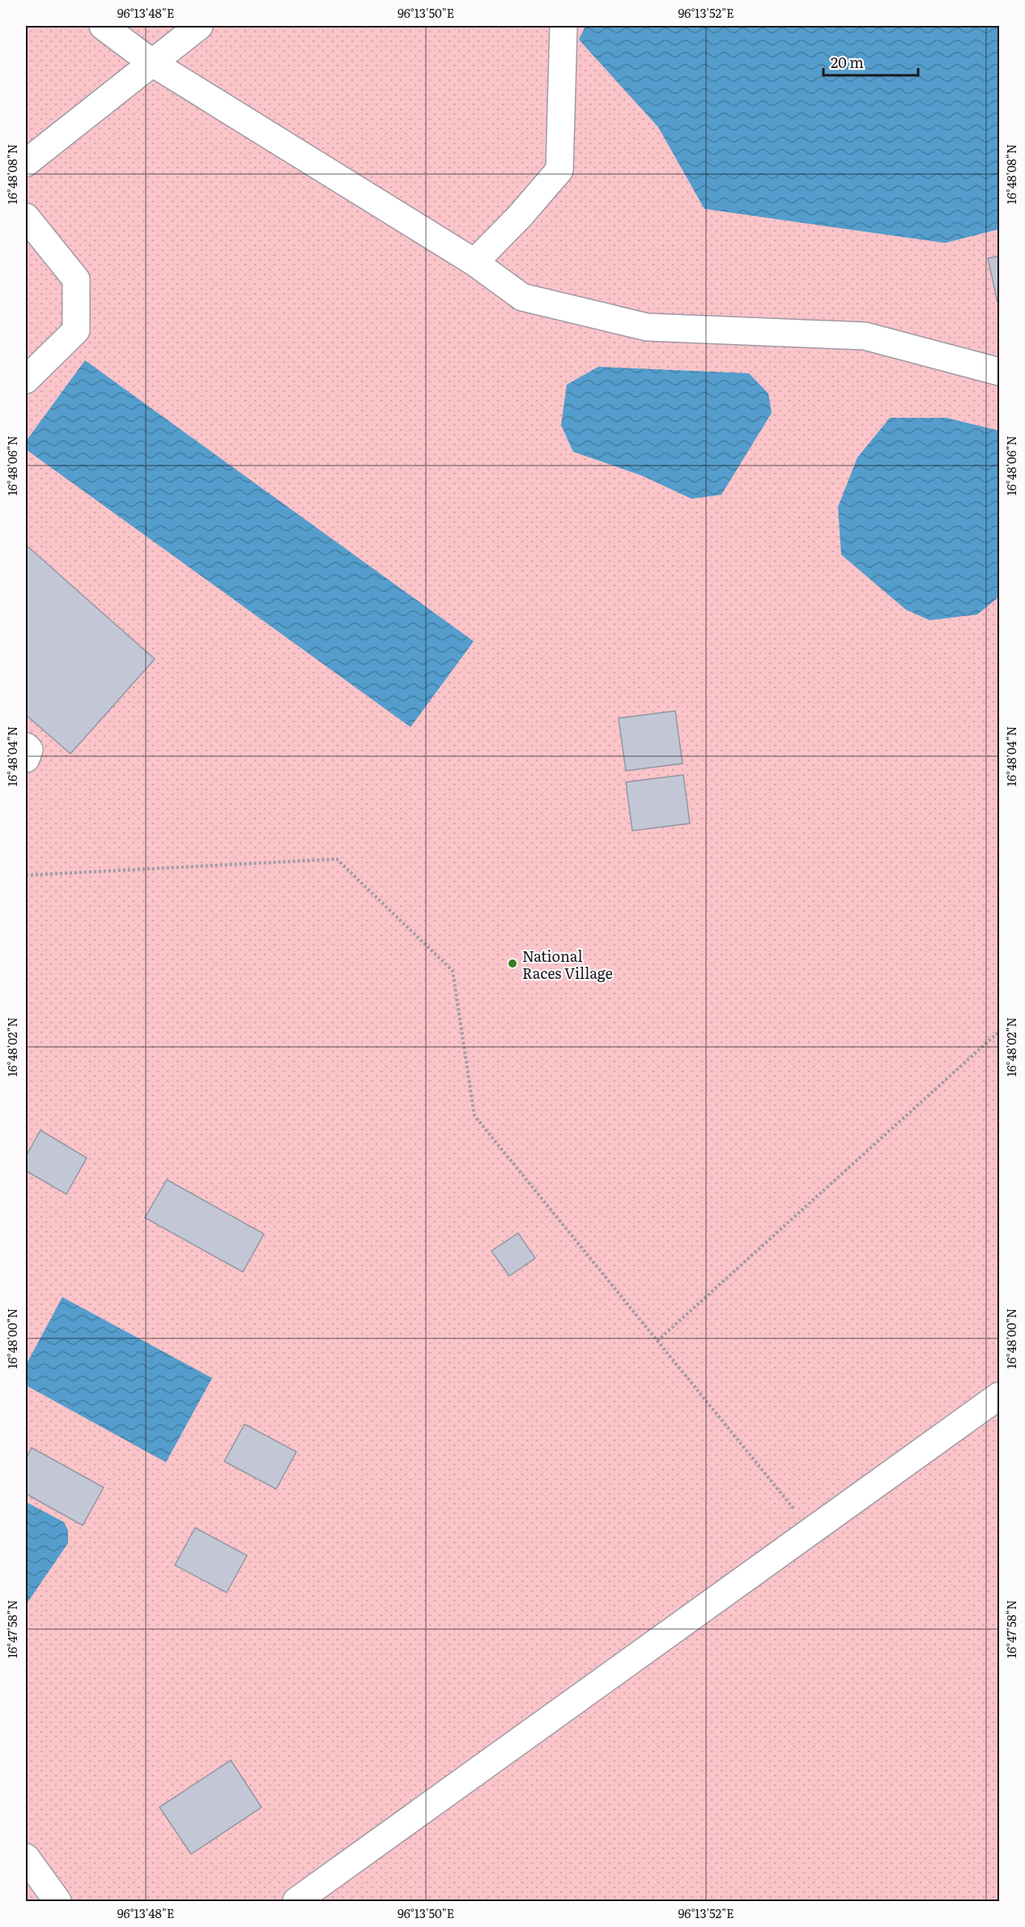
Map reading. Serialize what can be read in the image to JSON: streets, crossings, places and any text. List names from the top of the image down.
{
  "places": ["National Races Village"],
  "scale_bar": "20 m",
  "coordinates": [
    "96°13'48\"E",
    "96°13'50\"E",
    "96°13'52\"E",
    "16°48'08\"N",
    "16°48'06\"N",
    "16°48'04\"N",
    "16°48'02\"N",
    "16°48'00\"N",
    "16°47'58\"N"
  ]
}
